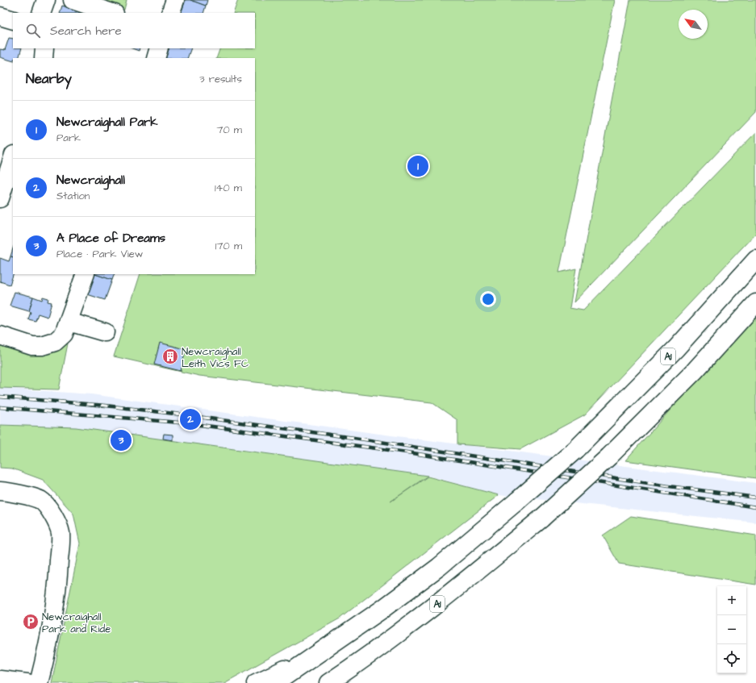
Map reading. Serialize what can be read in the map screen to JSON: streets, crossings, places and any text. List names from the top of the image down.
{
  "streets": {
    "main road": ["A1"]
  },
  "places": {
    "building": ["Newcraighall Leith Vics FC"],
    "parking": ["Newcraighall Park and Ride"]
  },
  "north": "top left",
  "page": {
    "search": "Search here",
    "heading": ["Nearby", "3 results"],
    "list": [
      {
        "mark": "1",
        "name": "Newcraighall Park",
        "note": "Park",
        "value": "70 m"
      },
      {
        "mark": "2",
        "name": "Newcraighall",
        "note": "Station",
        "value": "140 m"
      },
      {
        "mark": "3",
        "name": "A Place of Dreams",
        "note": "Place · Park View",
        "value": "170 m"
      }
    ],
    "pins": ["1", "2", "3"],
    "map_buttons": ["+", "−"]
  }
}
